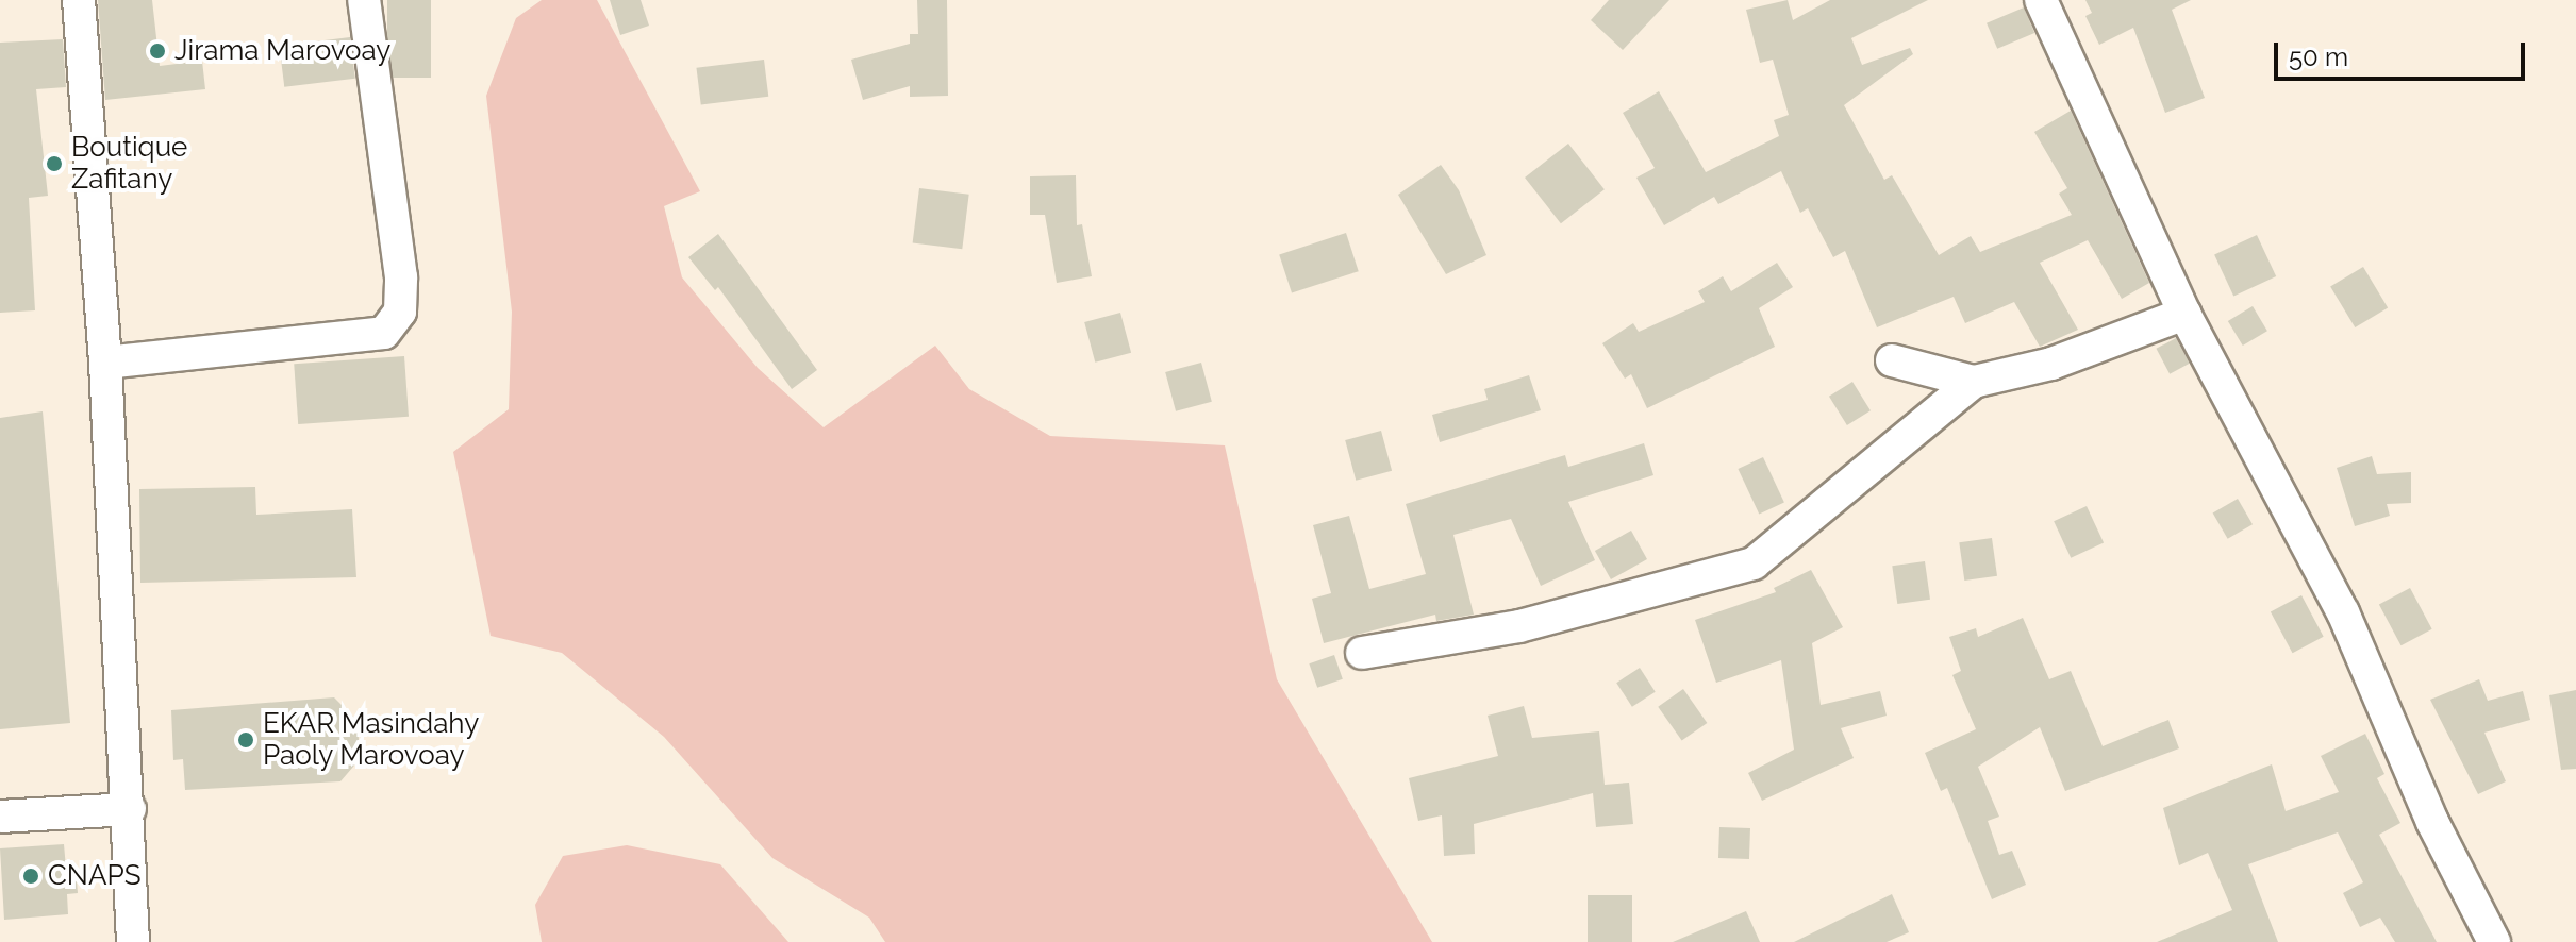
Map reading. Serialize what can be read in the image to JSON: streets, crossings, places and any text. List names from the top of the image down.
{
  "places": [
    "Jirama Marovoay",
    "Boutique Zafitany",
    "EKAR Masindahy Paoly Marovoay",
    "CNAPS"
  ],
  "scale_bar": "50 m"
}
